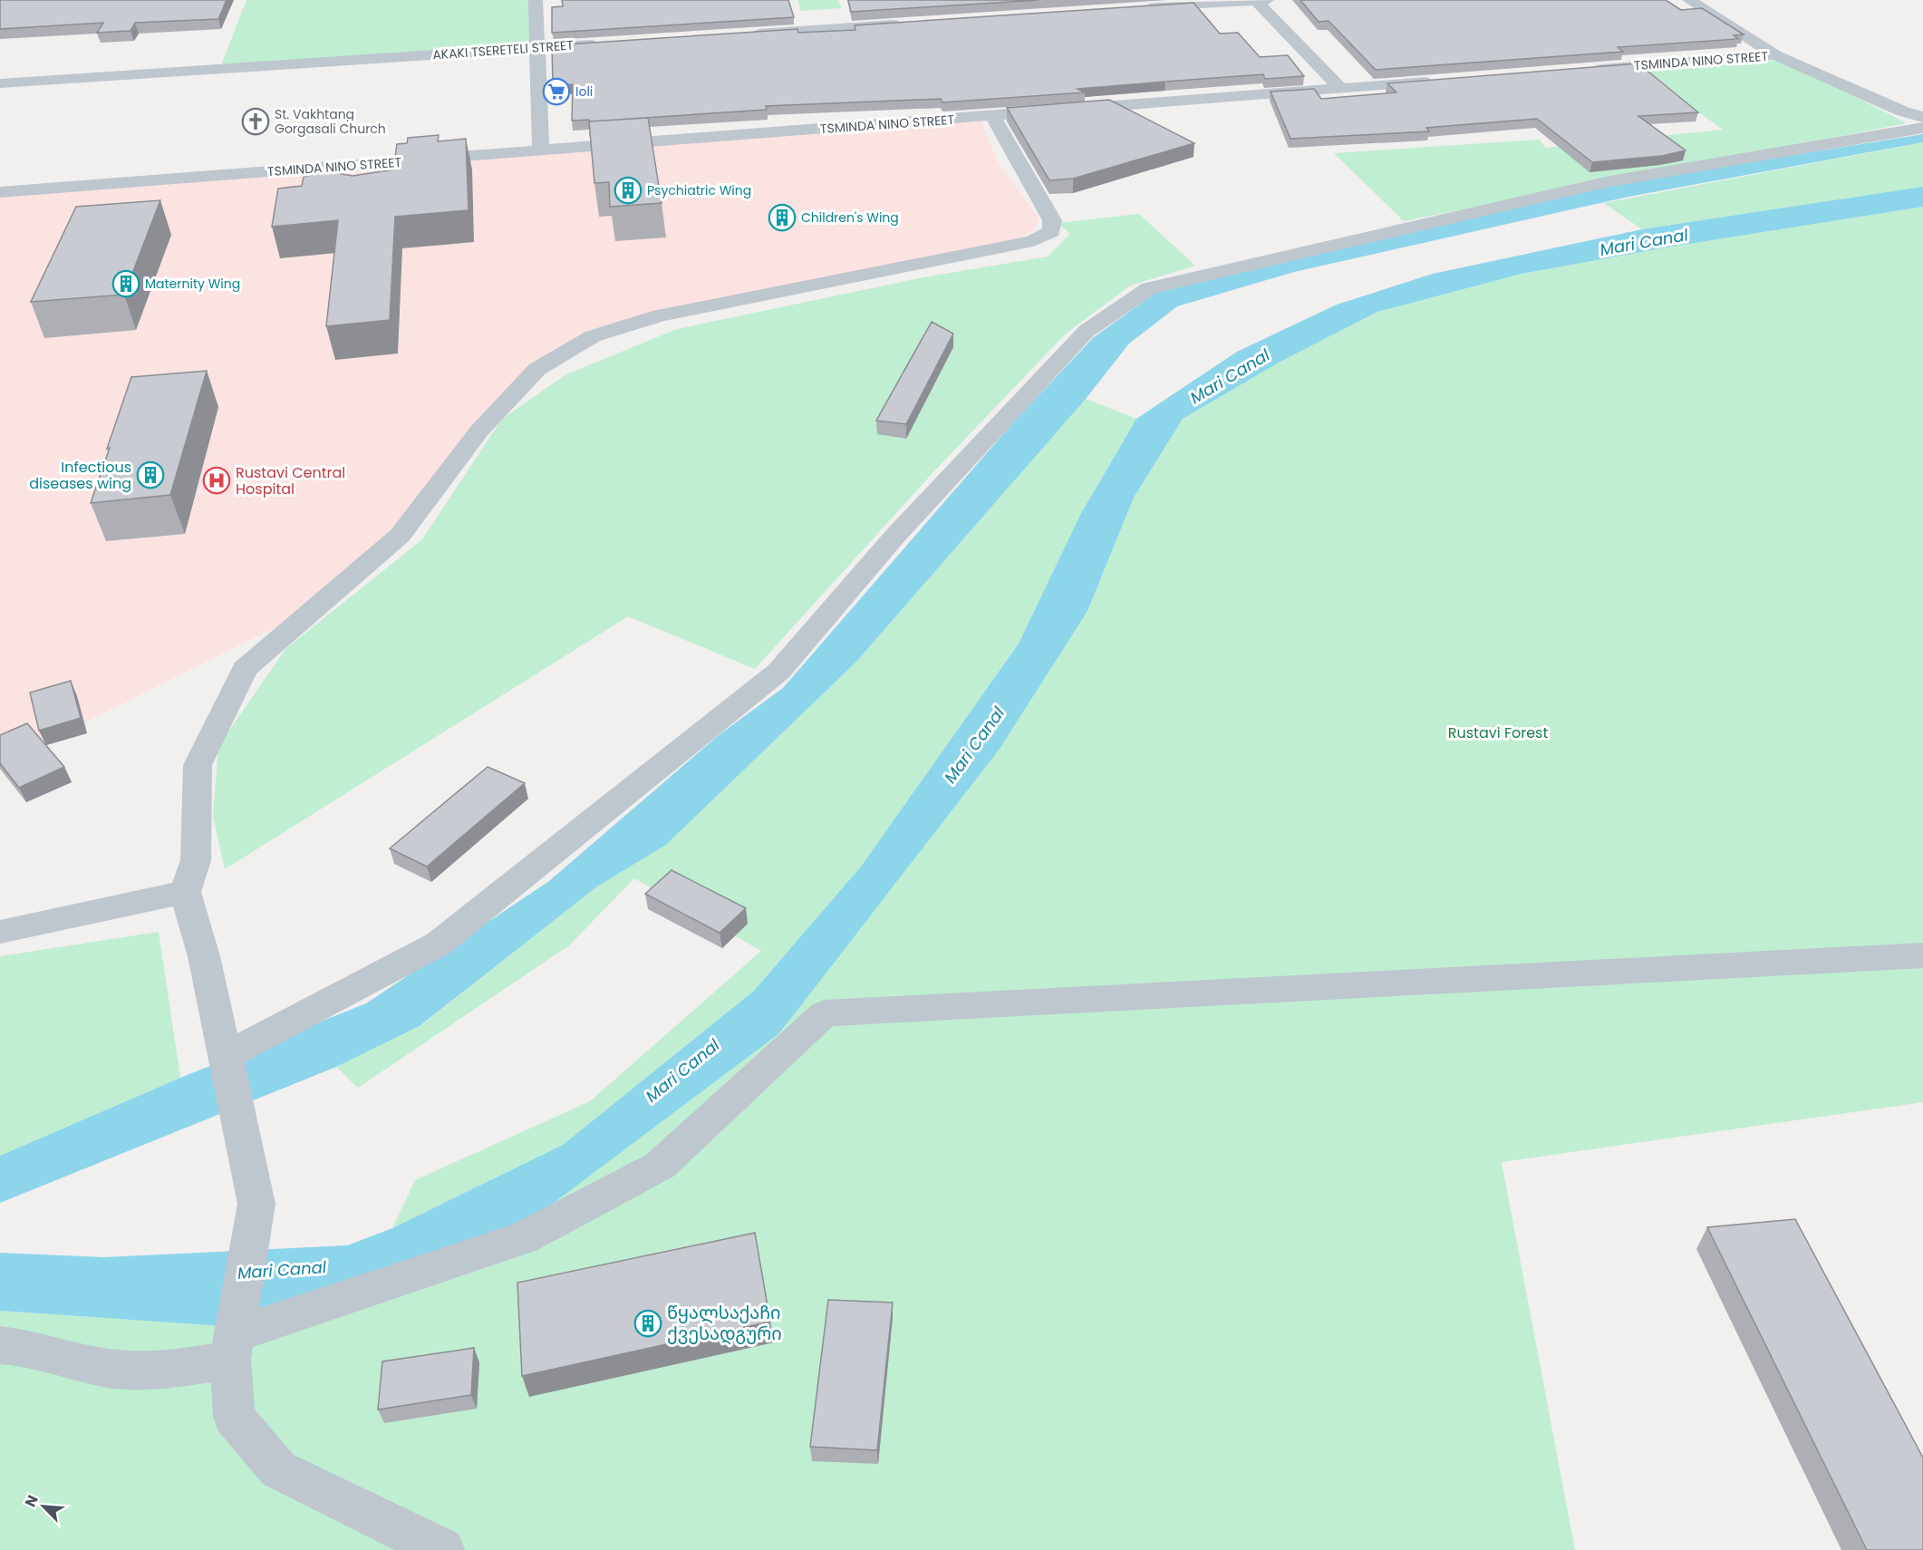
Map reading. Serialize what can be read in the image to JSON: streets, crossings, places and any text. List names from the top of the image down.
{
  "streets": {
    "street": ["AKAKI TSERETELI STREET", "TSMINDA NINO STREET"]
  },
  "water": ["Mari Canal"],
  "parks": ["Rustavi Forest"],
  "places": {
    "supermarket": ["Ioli"],
    "church": ["St. Vakhtang Gorgasali Church"],
    "building": [
      "Psychiatric Wing",
      "Children's Wing",
      "Maternity Wing",
      "Infectious diseases wing",
      "წყალსაქაჩი ქვესადგური"
    ],
    "hospital": ["Rustavi Central Hospital"]
  },
  "north": "top left"
}
